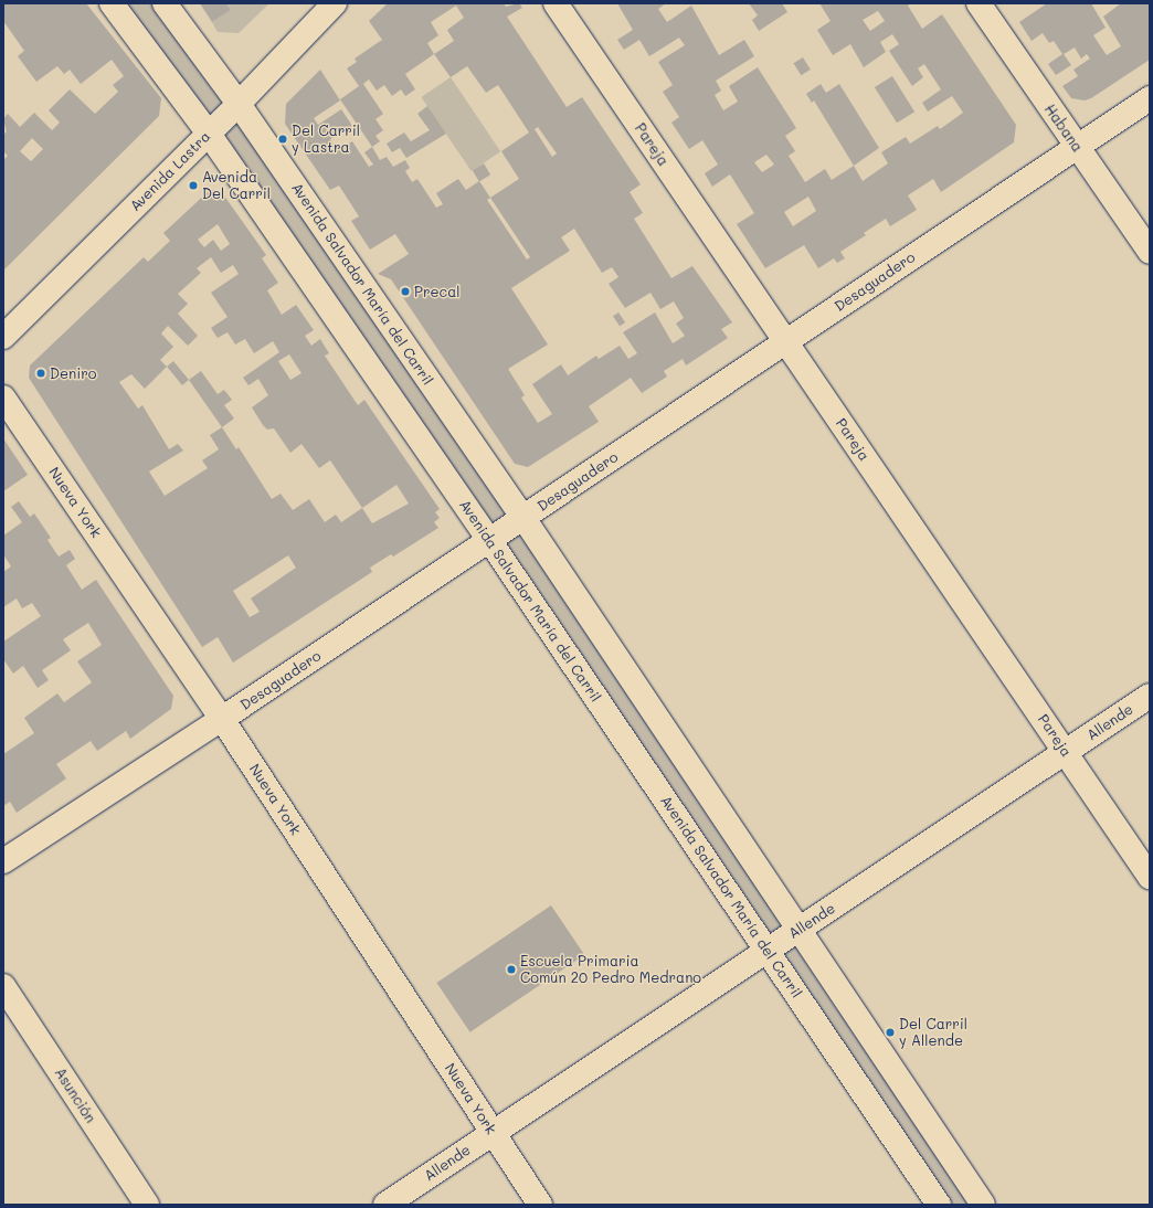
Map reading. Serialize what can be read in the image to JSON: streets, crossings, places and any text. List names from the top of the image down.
{
  "streets": {
    "street": [
      "Habana",
      "Pareja",
      "Avenida Lastra",
      "Desaguadero",
      "Avenida Salvador María del Carril",
      "Nueva York",
      "Allende",
      "Asunción"
    ]
  },
  "crossings": [
    ["Habana", "Desaguadero"],
    ["Pareja", "Desaguadero"],
    ["Pareja", "Allende"],
    ["Avenida Lastra", "Avenida Salvador María del Carril"],
    ["Desaguadero", "Avenida Salvador María del Carril"],
    ["Desaguadero", "Nueva York"],
    ["Avenida Salvador María del Carril", "Allende"],
    ["Nueva York", "Allende"]
  ],
  "places": [
    "Del Carril y Lastra",
    "Avenida Del Carril",
    "Precal",
    "Deniro",
    "Escuela Primaria Común 20 Pedro Medrano",
    "Del Carril y Allende"
  ]
}
